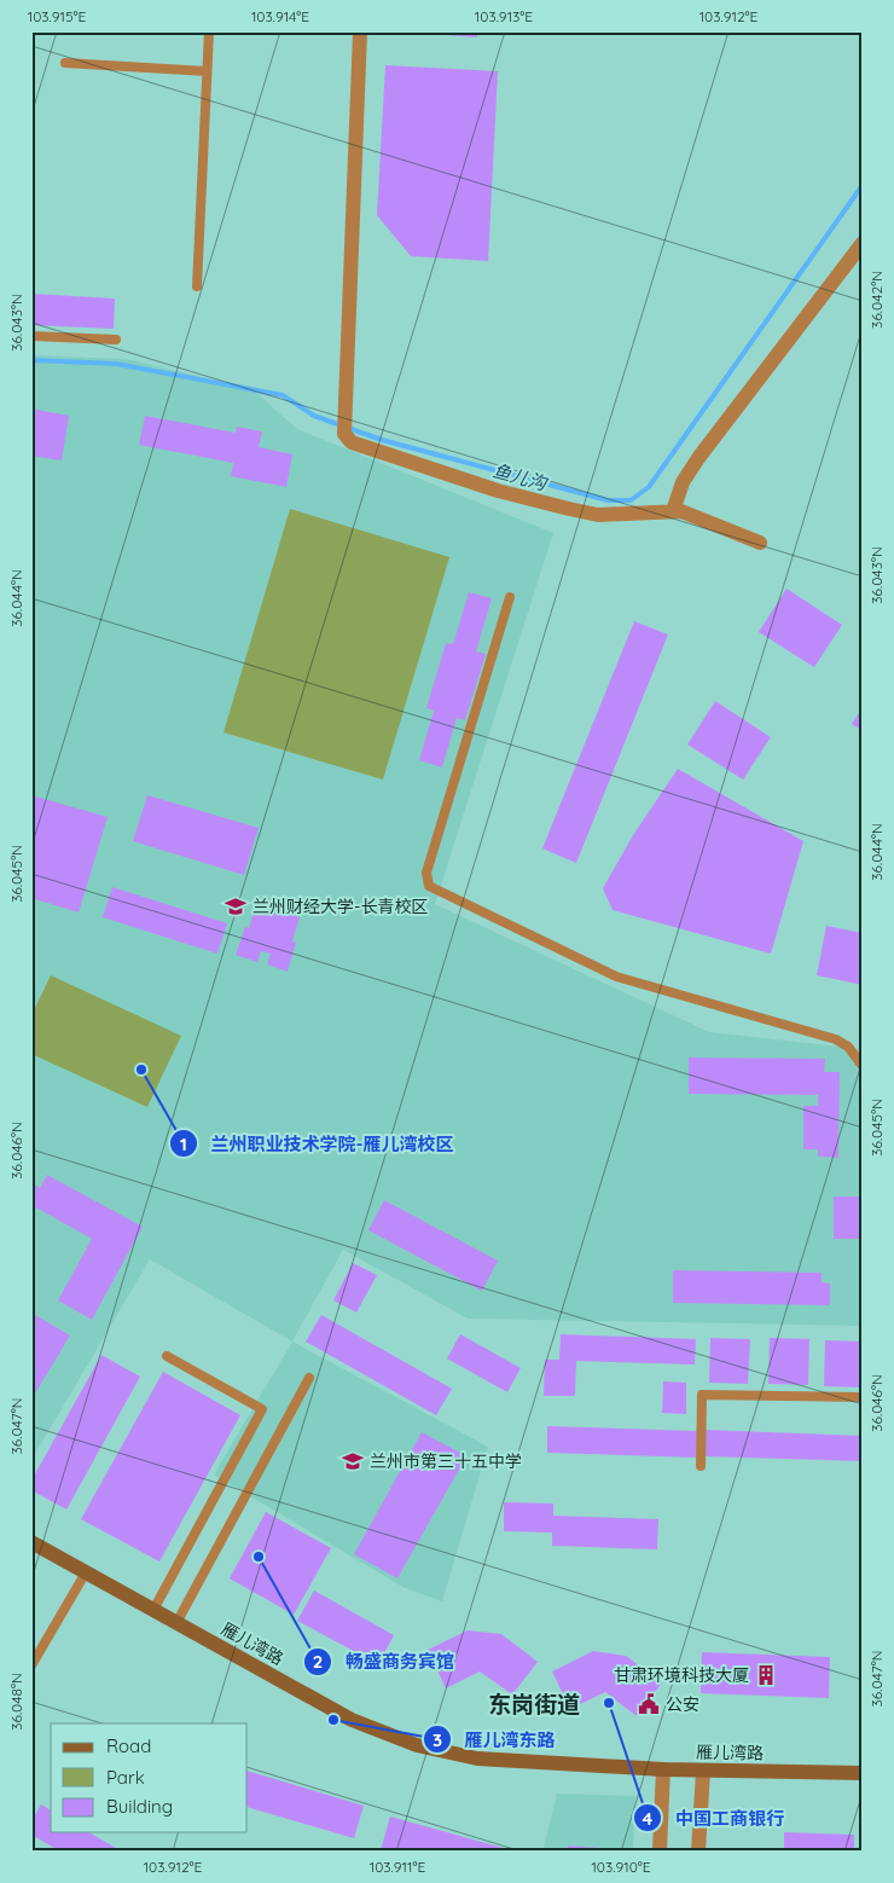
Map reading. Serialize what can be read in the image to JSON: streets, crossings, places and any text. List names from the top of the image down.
{
  "streets": {
    "main road": ["雁儿湾路"]
  },
  "districts": ["东岗街道"],
  "water": ["鱼儿沟"],
  "places": {
    "school or university": ["兰州财经大学-长青校区", "兰州市第三十五中学"],
    "other": [
      "兰州职业技术学院-雁儿湾校区",
      "畅盛商务宾馆",
      "中国工商银行",
      "雁儿湾东路"
    ],
    "building": ["甘肃环境科技大厦"],
    "public building": ["公安"]
  },
  "legend": ["Road", "Park", "Building"],
  "coordinates": [
    "103.915°E",
    "103.914°E",
    "103.913°E",
    "103.912°E",
    "36.042°N",
    "36.043°N",
    "36.044°N",
    "36.045°N",
    "36.046°N",
    "36.047°N",
    "36.048°N",
    "103.911°E",
    "103.910°E"
  ]
}
